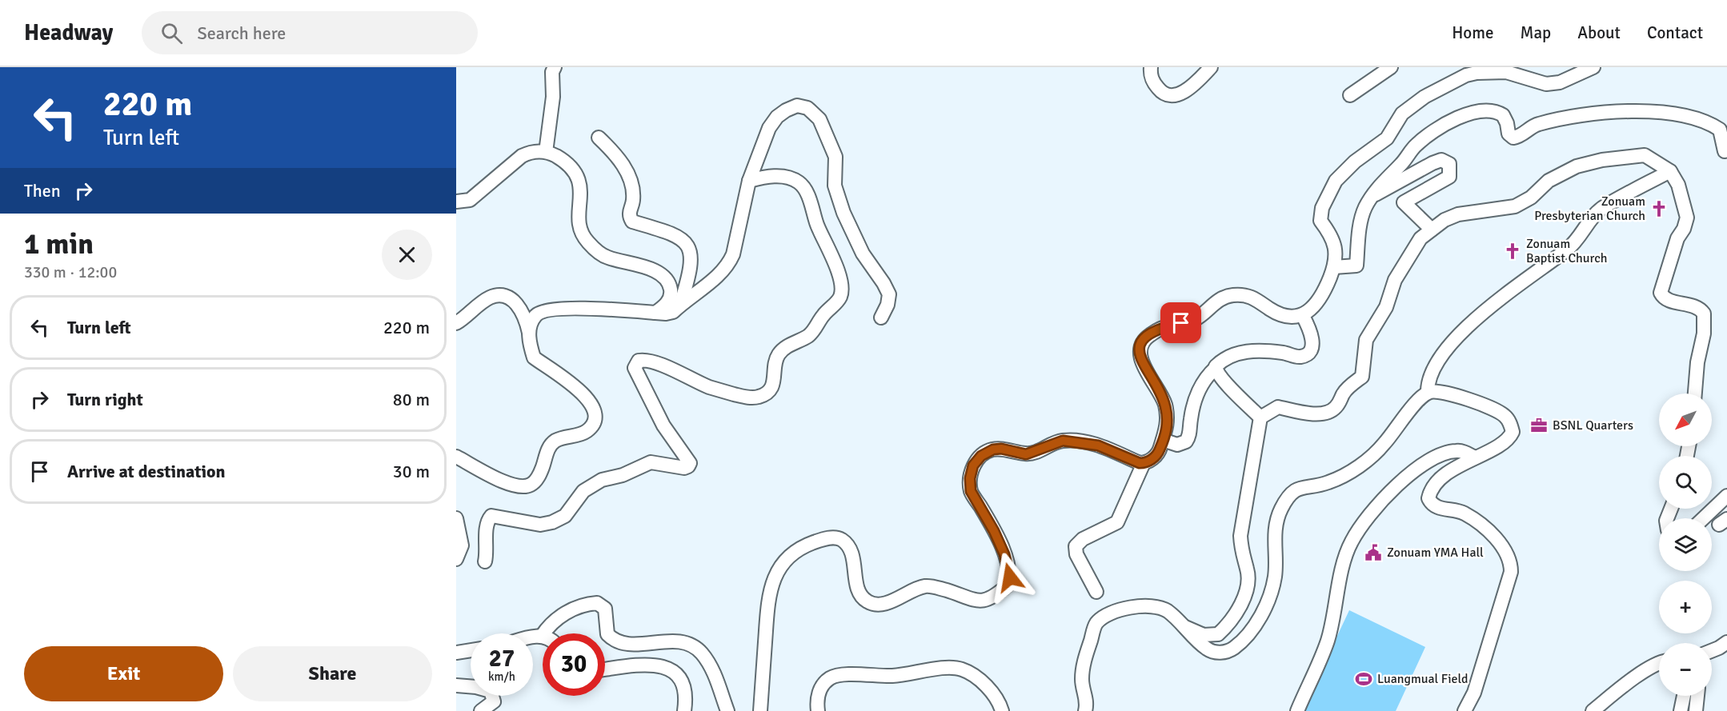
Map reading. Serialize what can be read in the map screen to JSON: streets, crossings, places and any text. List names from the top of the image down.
{
  "places": {
    "church": ["Zonuam Presbyterian Church", "Zonuam Baptist Church"],
    "office": ["BSNL Quarters"],
    "public building": ["Zonuam YMA Hall"],
    "sports": ["Luangmual Field"]
  },
  "north": "bottom left",
  "page": {
    "header": "Headway",
    "search": "Search here",
    "nav": [
      "Home",
      "Map",
      "About",
      "Contact"
    ],
    "turn": ["220 m", "Turn left"],
    "then": "Then",
    "heading": ["1 min", "330 m · 12:00"],
    "list": [
      {
        "name": "Turn left",
        "value": "220 m"
      },
      {
        "name": "Turn right",
        "value": "80 m"
      },
      {
        "name": "Arrive at destination",
        "value": "30 m"
      }
    ],
    "map_buttons": ["+", "−"],
    "speed": "27 km/h",
    "limit": "30",
    "buttons": ["Exit", "Share"]
  }
}
